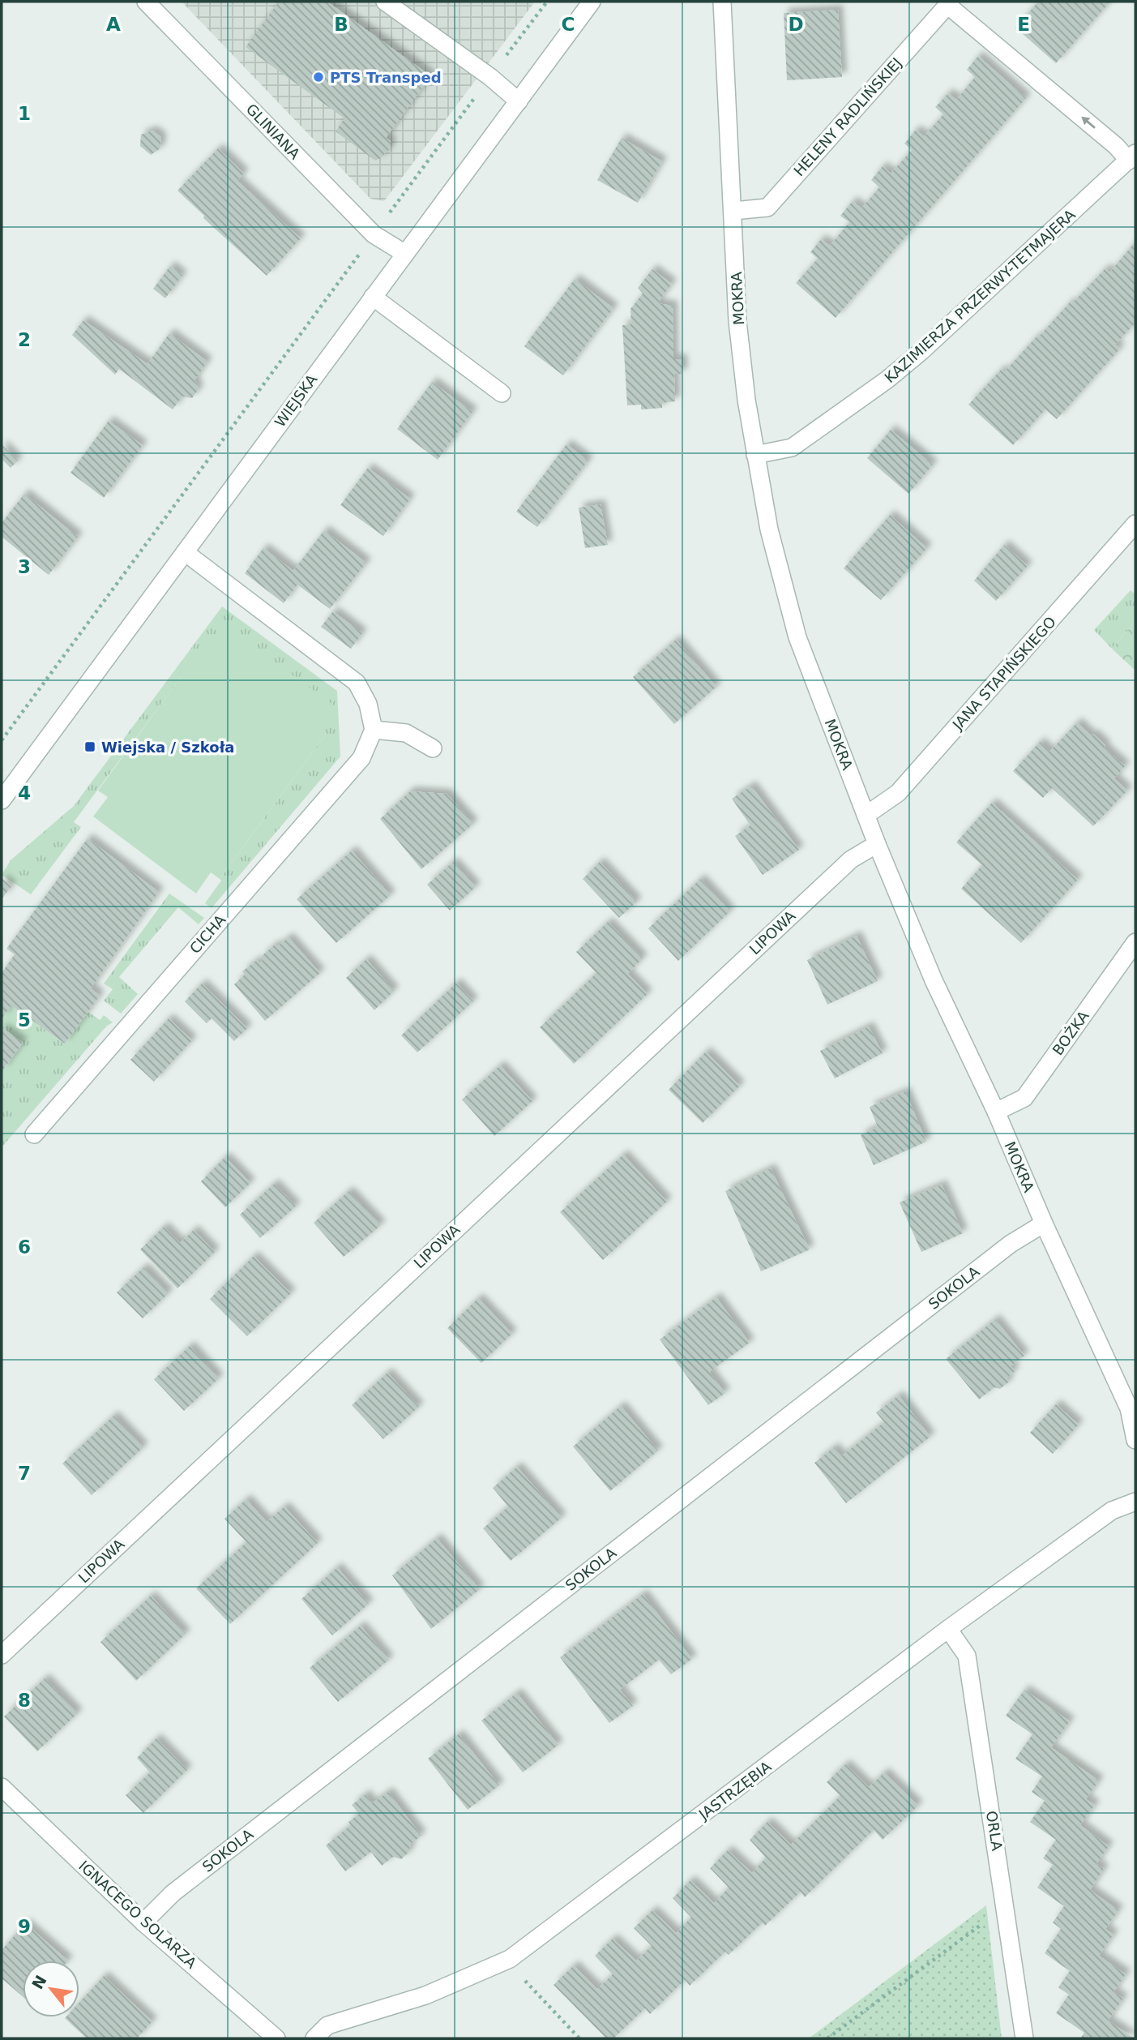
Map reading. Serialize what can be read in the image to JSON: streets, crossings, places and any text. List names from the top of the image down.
{
  "streets": {
    "street": [
      "HELENY RADLIŃSKIEJ",
      "GLINIANA",
      "KAZIMIERZA PRZERWY-TETMAJERA",
      "MOKRA",
      "WIEJSKA",
      "JANA STAPIŃSKIEGO",
      "LIPOWA",
      "CICHA",
      "BOŻKA",
      "SOKOLA",
      "JASTRZĘBIA",
      "ORLA",
      "IGNACEGO SOLARZA"
    ]
  },
  "crossings": [
    ["HELENY RADLIŃSKIEJ", "MOKRA"],
    ["GLINIANA", "WIEJSKA"],
    ["KAZIMIERZA PRZERWY-TETMAJERA", "MOKRA"],
    ["MOKRA", "JANA STAPIŃSKIEGO"],
    ["MOKRA", "LIPOWA"],
    ["MOKRA", "BOŻKA"],
    ["MOKRA", "SOKOLA"],
    ["SOKOLA", "IGNACEGO SOLARZA"],
    ["JASTRZĘBIA", "ORLA"]
  ],
  "places": {
    "other": ["PTS Transped"],
    "transit": ["Wiejska / Szkoła"]
  },
  "north": "top left",
  "grid": {
    "columns": [
      "A",
      "B",
      "C",
      "D",
      "E"
    ],
    "rows": [
      "1",
      "2",
      "3",
      "4",
      "5",
      "6",
      "7",
      "8",
      "9"
    ]
  }
}
